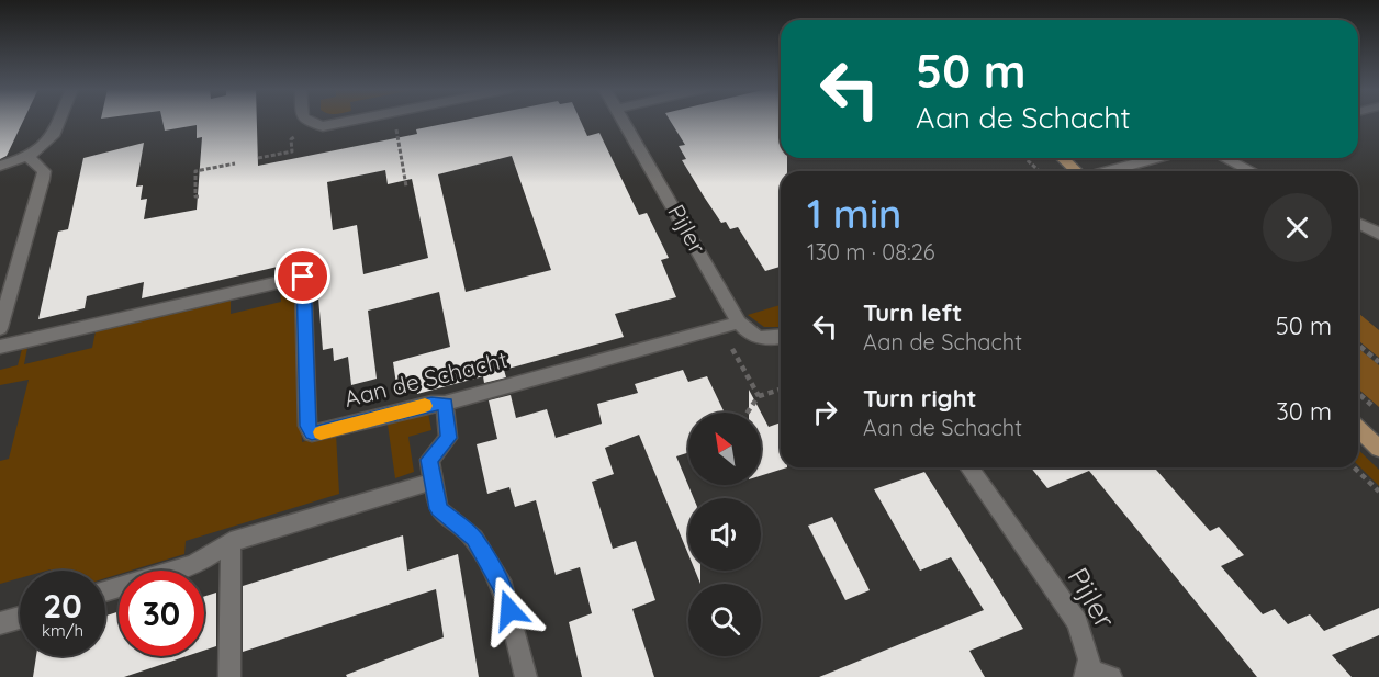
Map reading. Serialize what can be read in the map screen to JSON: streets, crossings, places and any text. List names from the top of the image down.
{
  "streets": {
    "street": ["Pijler", "Aan de Schacht"]
  },
  "crossings": [
    ["Pijler", "Aan de Schacht"]
  ],
  "north": "top left",
  "page": {
    "turn": ["50 m", "Aan de Schacht"],
    "heading": ["1 min", "130 m · 08:26"],
    "list": [
      {
        "name": "Turn left",
        "note": "Aan de Schacht",
        "value": "50 m"
      },
      {
        "name": "Turn right",
        "note": "Aan de Schacht",
        "value": "30 m"
      }
    ],
    "speed": "20 km/h",
    "limit": "30"
  }
}
